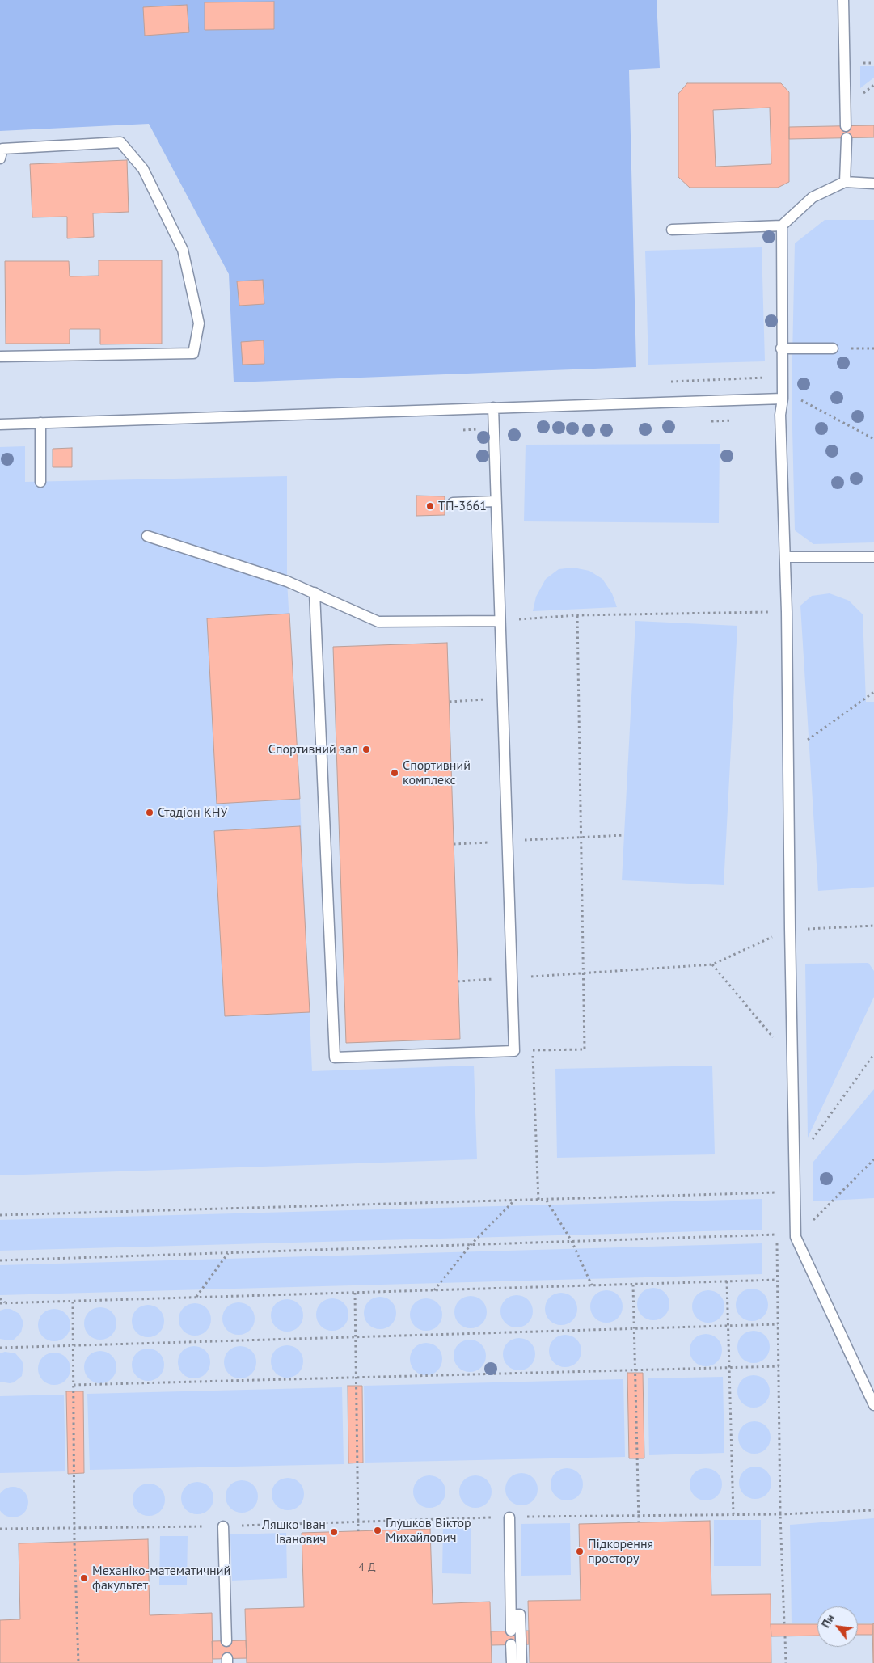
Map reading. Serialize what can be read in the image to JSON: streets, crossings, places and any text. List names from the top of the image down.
{
  "places": [
    "ТП-3661",
    "Спортивний зал",
    "Спортивний комплекс",
    "Стадіон КНУ",
    "Глушков Віктор Михайлович",
    "Ляшко Іван Іванович",
    "Підкорення простору",
    "Механіко-математичний факультет"
  ],
  "house_numbers": ["4-Д"],
  "north": "top left"
}
